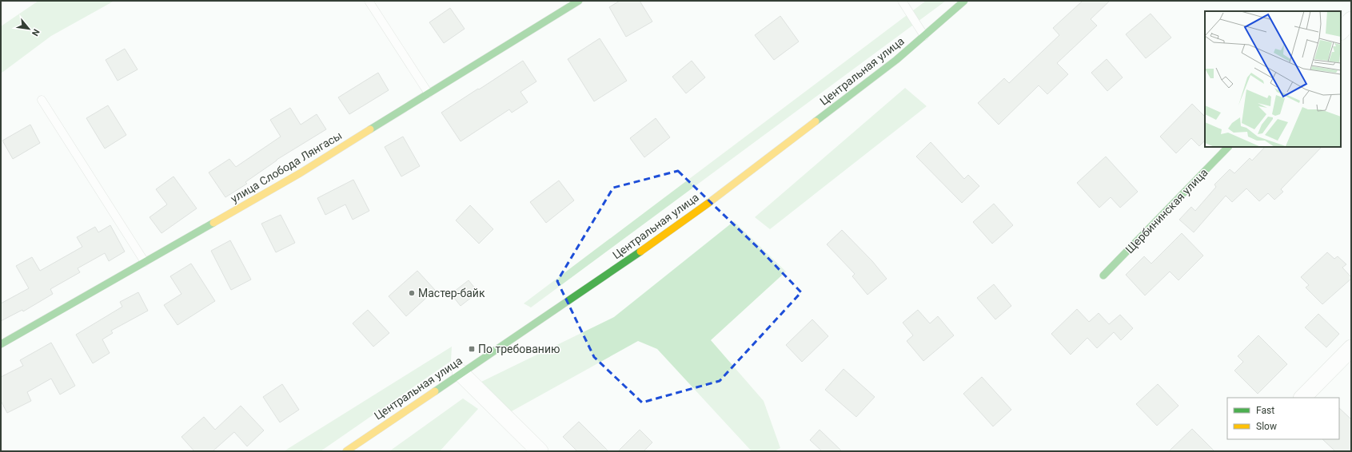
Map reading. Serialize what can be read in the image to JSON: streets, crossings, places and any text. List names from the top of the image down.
{
  "streets": {
    "street": ["Центральная улица", "улица Слобода Лянгасы", "Щербининская улица"]
  },
  "places": {
    "other": ["Мастер-байк"],
    "transit": ["По требованию"]
  },
  "legend": ["Fast", "Slow"],
  "north": "bottom right"
}
